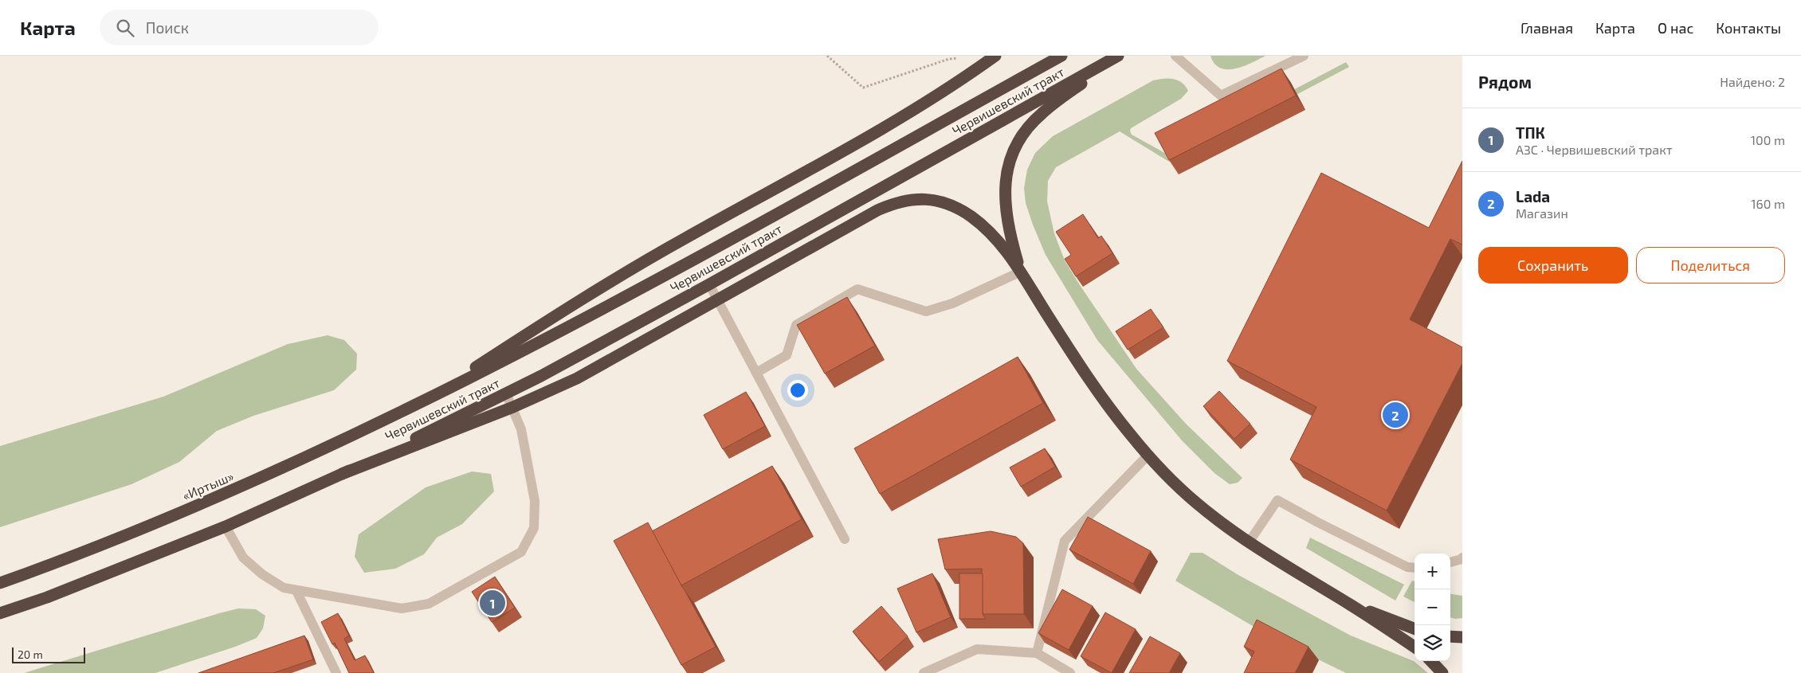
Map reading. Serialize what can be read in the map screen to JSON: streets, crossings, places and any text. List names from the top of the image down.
{
  "streets": {
    "highway": ["Червишевский тракт", "«Иртыш»"]
  },
  "crossings": [
    ["Червишевский тракт", "«Иртыш»"]
  ],
  "scale_bar": "20 m",
  "page": {
    "header": "Карта",
    "search": "Поиск",
    "nav": [
      "Главная",
      "Карта",
      "О нас",
      "Контакты"
    ],
    "heading": ["Рядом", "Найдено: 2"],
    "list": [
      {
        "mark": "1",
        "name": "ТПК",
        "note": "АЗС · Червишевский тракт",
        "value": "100 m"
      },
      {
        "mark": "2",
        "name": "Lada",
        "note": "Магазин",
        "value": "160 m"
      }
    ],
    "buttons": ["Сохранить", "Поделиться"],
    "pins": ["2", "1"],
    "map_buttons": ["+", "−"],
    "scale": "20 m"
  }
}
